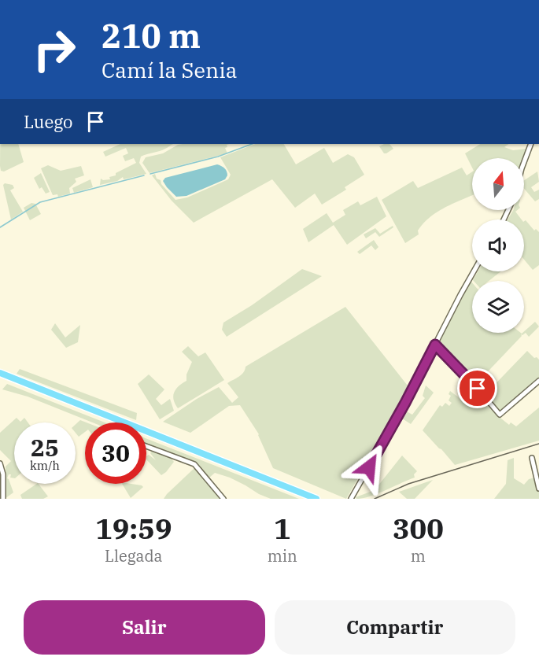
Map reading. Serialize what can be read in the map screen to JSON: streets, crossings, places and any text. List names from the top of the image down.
{
  "north": "top",
  "page": {
    "turn": ["210 m", "Camí la Senia"],
    "then": "Luego",
    "speed": "25 km/h",
    "limit": "30",
    "eta": [
      "19:59",
      "Llegada",
      "1",
      "min",
      "300",
      "m"
    ],
    "buttons": ["Salir", "Compartir"]
  }
}
